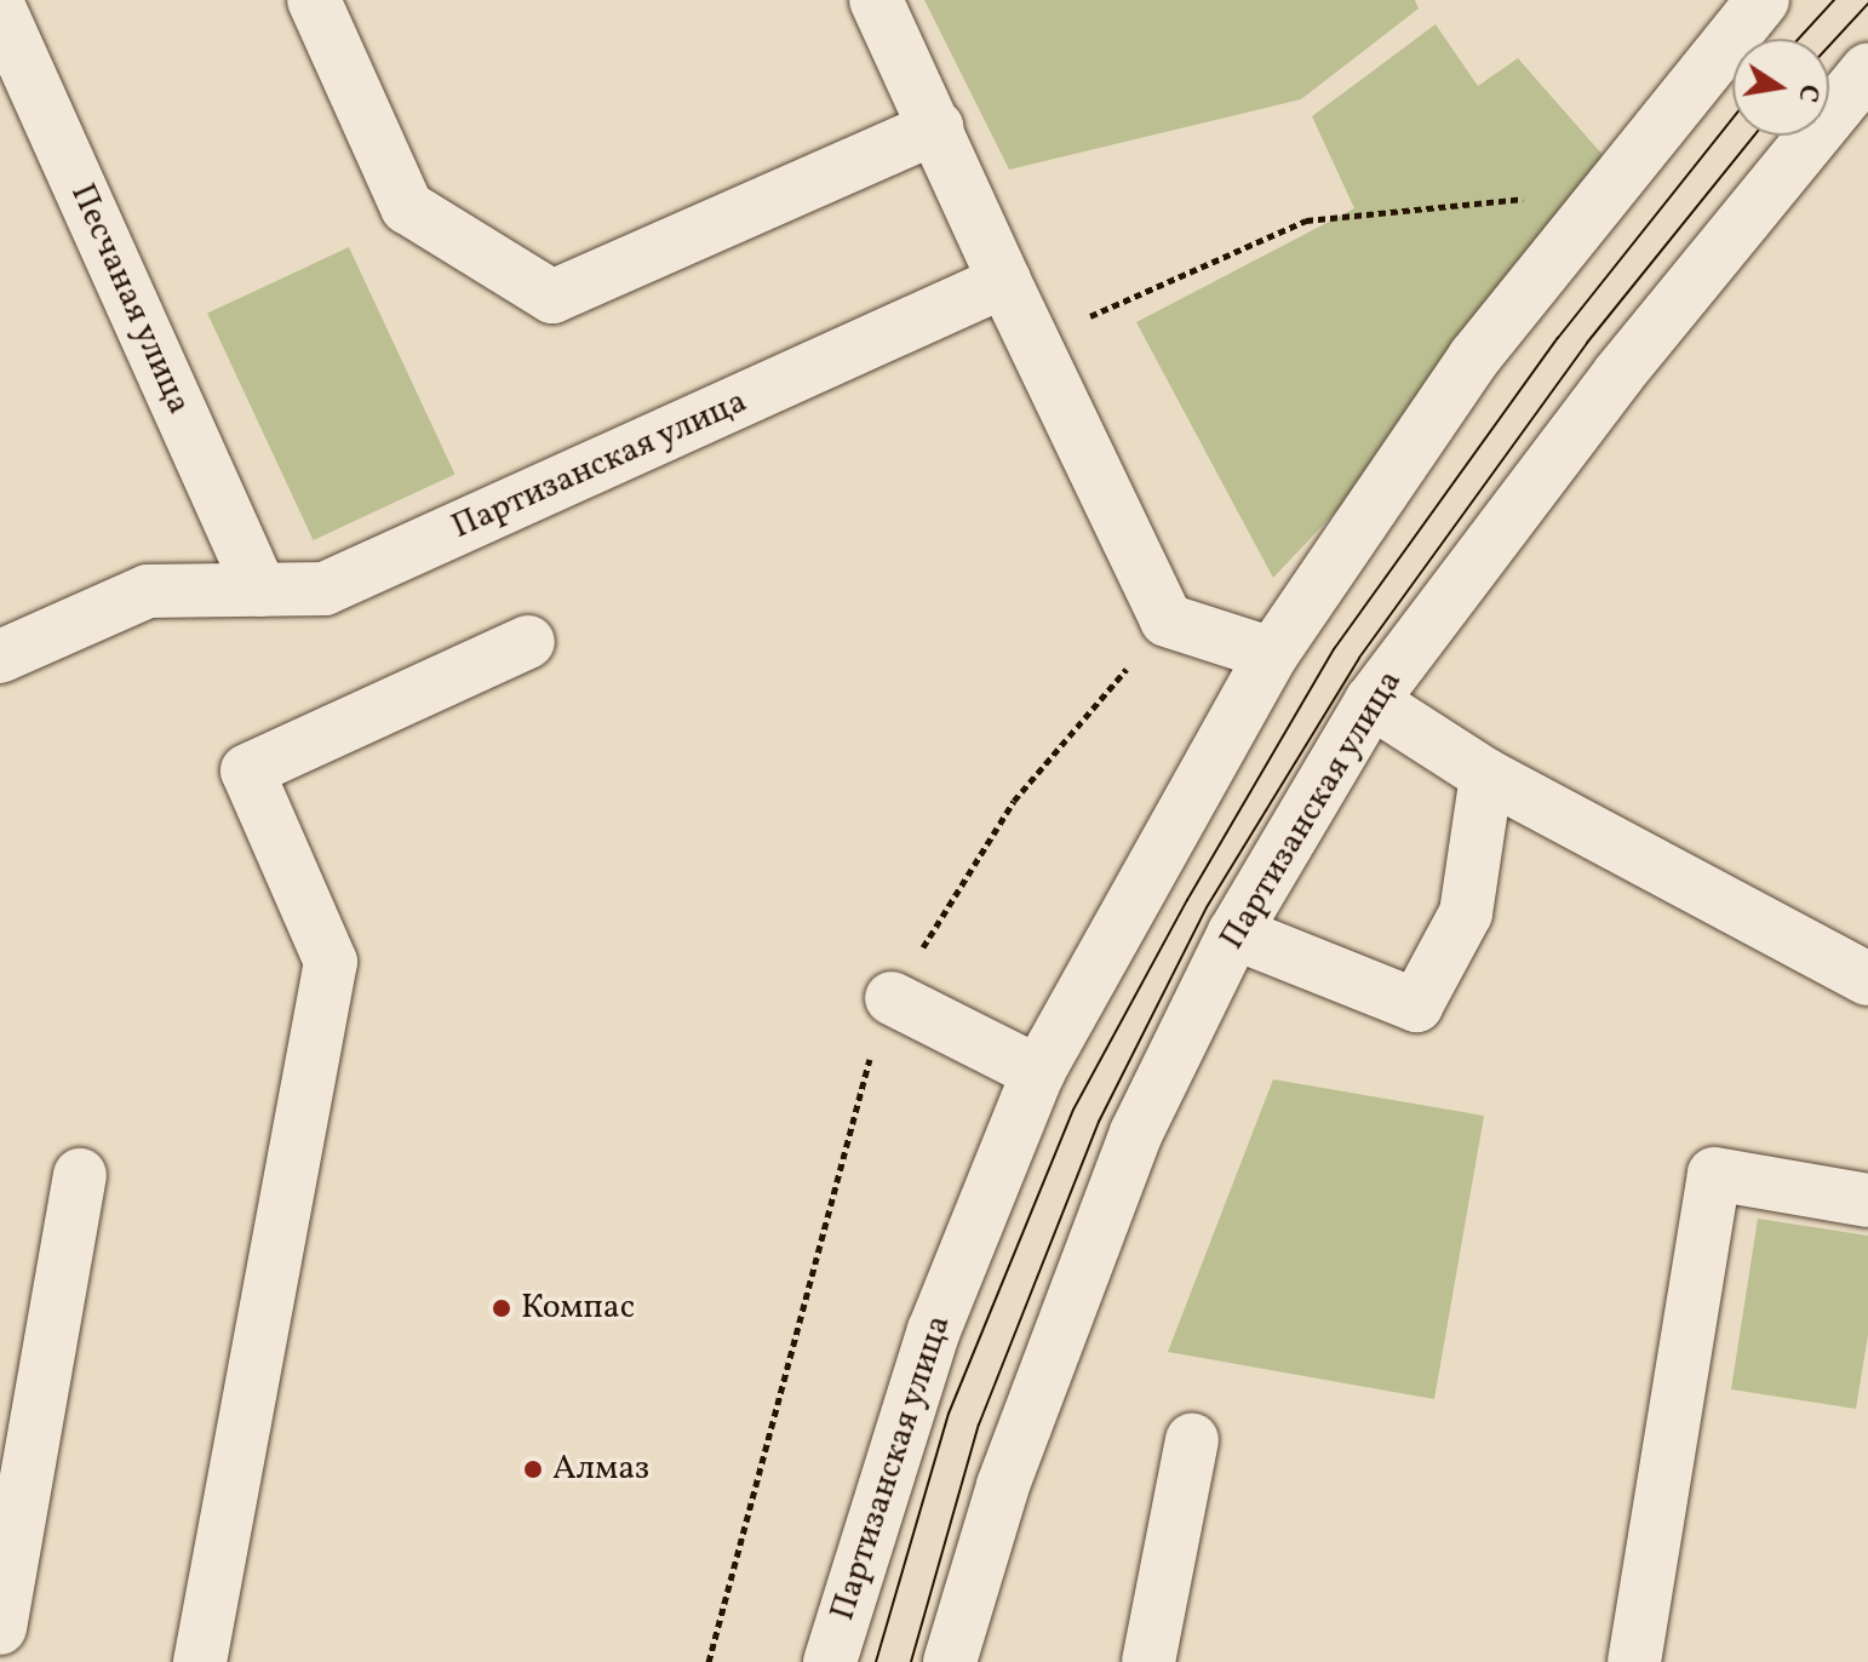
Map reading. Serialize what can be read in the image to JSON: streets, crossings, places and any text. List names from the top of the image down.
{
  "streets": {
    "street": ["Песчаная улица", "Партизанская улица"]
  },
  "crossings": [
    ["Песчаная улица", "Партизанская улица"]
  ],
  "places": ["Компас", "Алмаз"],
  "north": "right"
}
